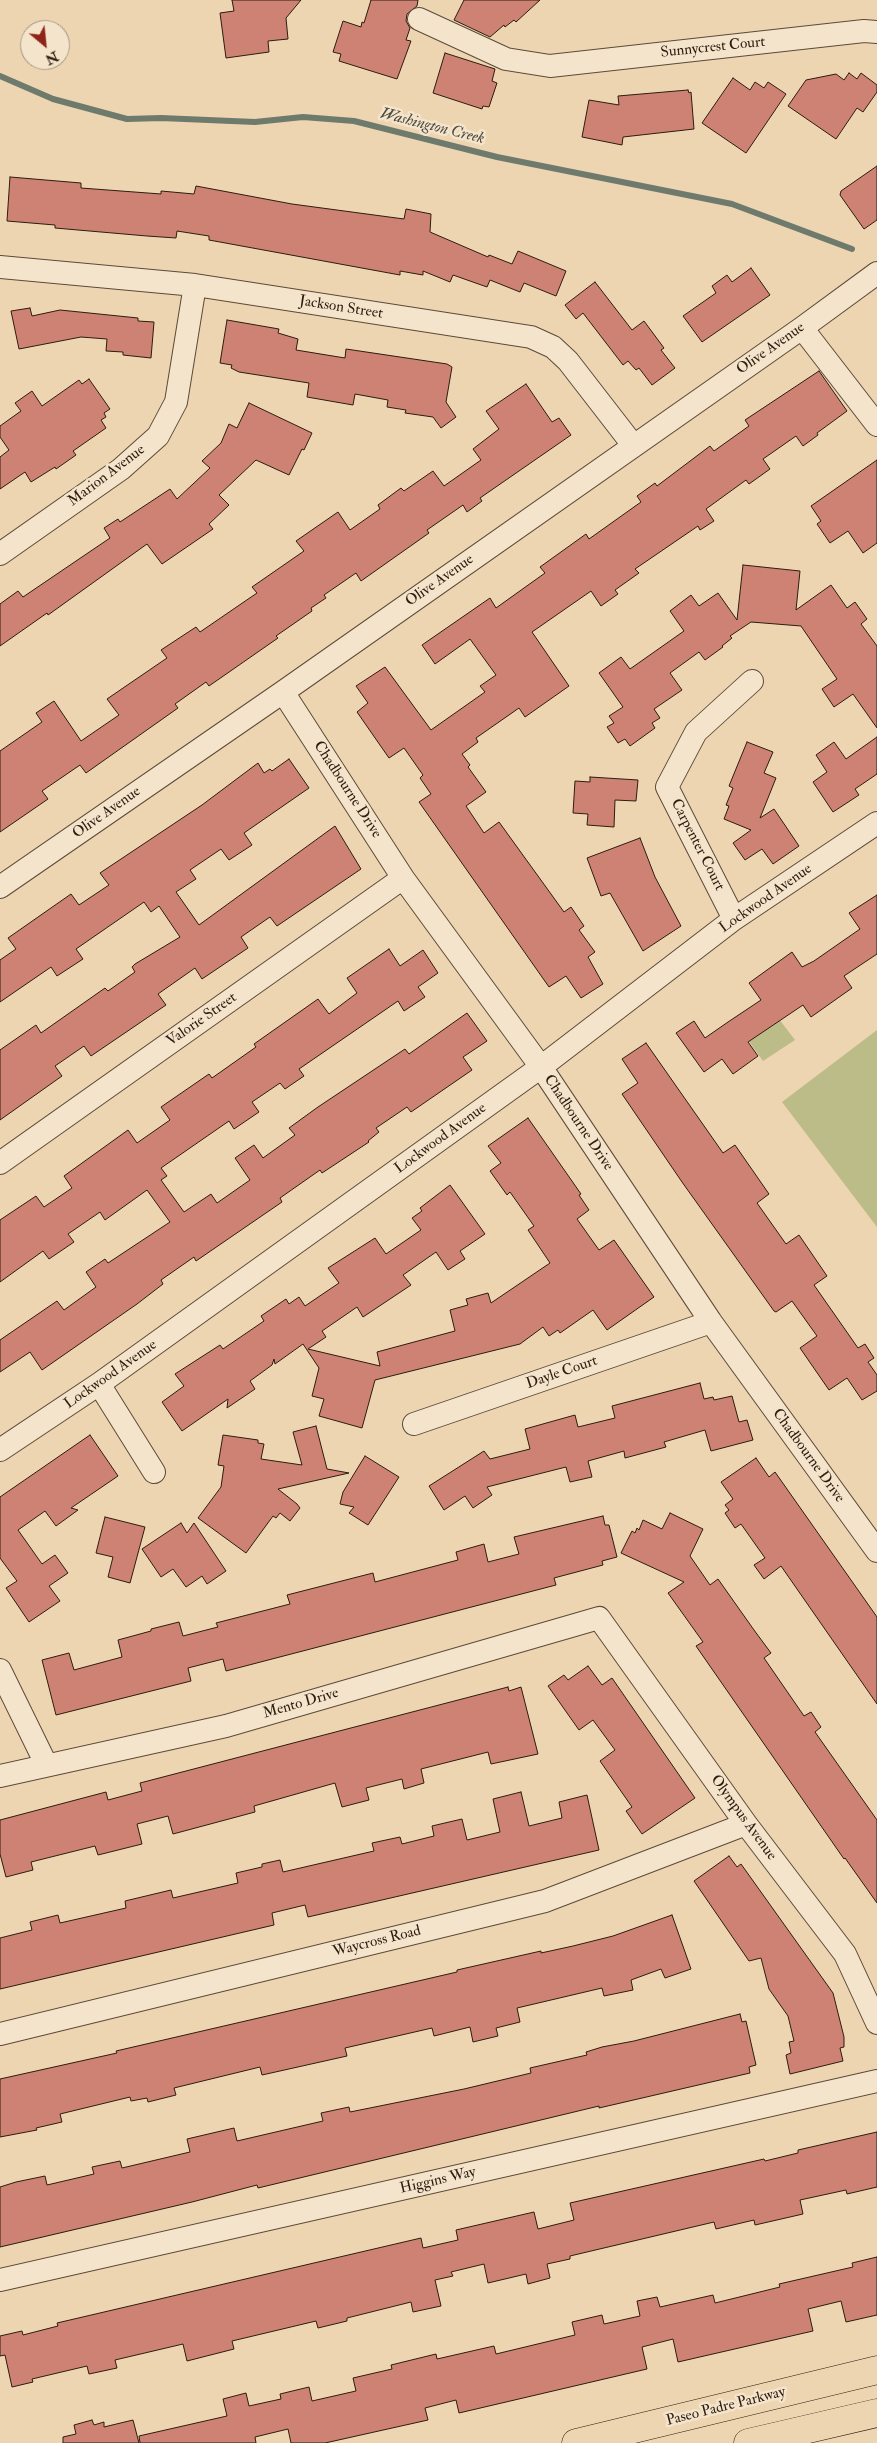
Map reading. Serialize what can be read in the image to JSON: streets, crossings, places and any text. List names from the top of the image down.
{
  "streets": {
    "main road": ["Paseo Padre Parkway"],
    "street": [
      "Sunnycrest Court",
      "Jackson Street",
      "Olive Avenue",
      "Marion Avenue",
      "Chadbourne Drive",
      "Carpenter Court",
      "Lockwood Avenue",
      "Valorie Street",
      "Dayle Court",
      "Mento Drive",
      "Olympus Avenue",
      "Waycross Road",
      "Higgins Way"
    ]
  },
  "crossings": [
    ["Jackson Street", "Olive Avenue"],
    ["Jackson Street", "Marion Avenue"],
    ["Olive Avenue", "Chadbourne Drive"],
    ["Chadbourne Drive", "Lockwood Avenue"],
    ["Chadbourne Drive", "Valorie Street"],
    ["Chadbourne Drive", "Dayle Court"],
    ["Carpenter Court", "Lockwood Avenue"],
    ["Mento Drive", "Olympus Avenue"],
    ["Olympus Avenue", "Waycross Road"]
  ],
  "water": ["Washington Creek"],
  "north": "bottom right"
}
